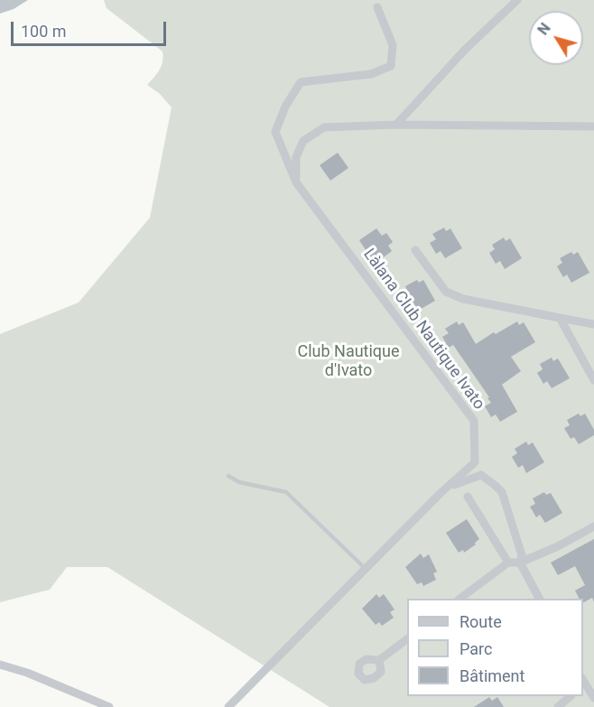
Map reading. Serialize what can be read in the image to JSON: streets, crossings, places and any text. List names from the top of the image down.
{
  "streets": {
    "street": ["Làlana Club Nautique Ivato"]
  },
  "parks": ["Club Nautique d'Ivato"],
  "legend": ["Route", "Parc", "Bâtiment"],
  "scale_bar": "100 m",
  "north": "top left"
}
